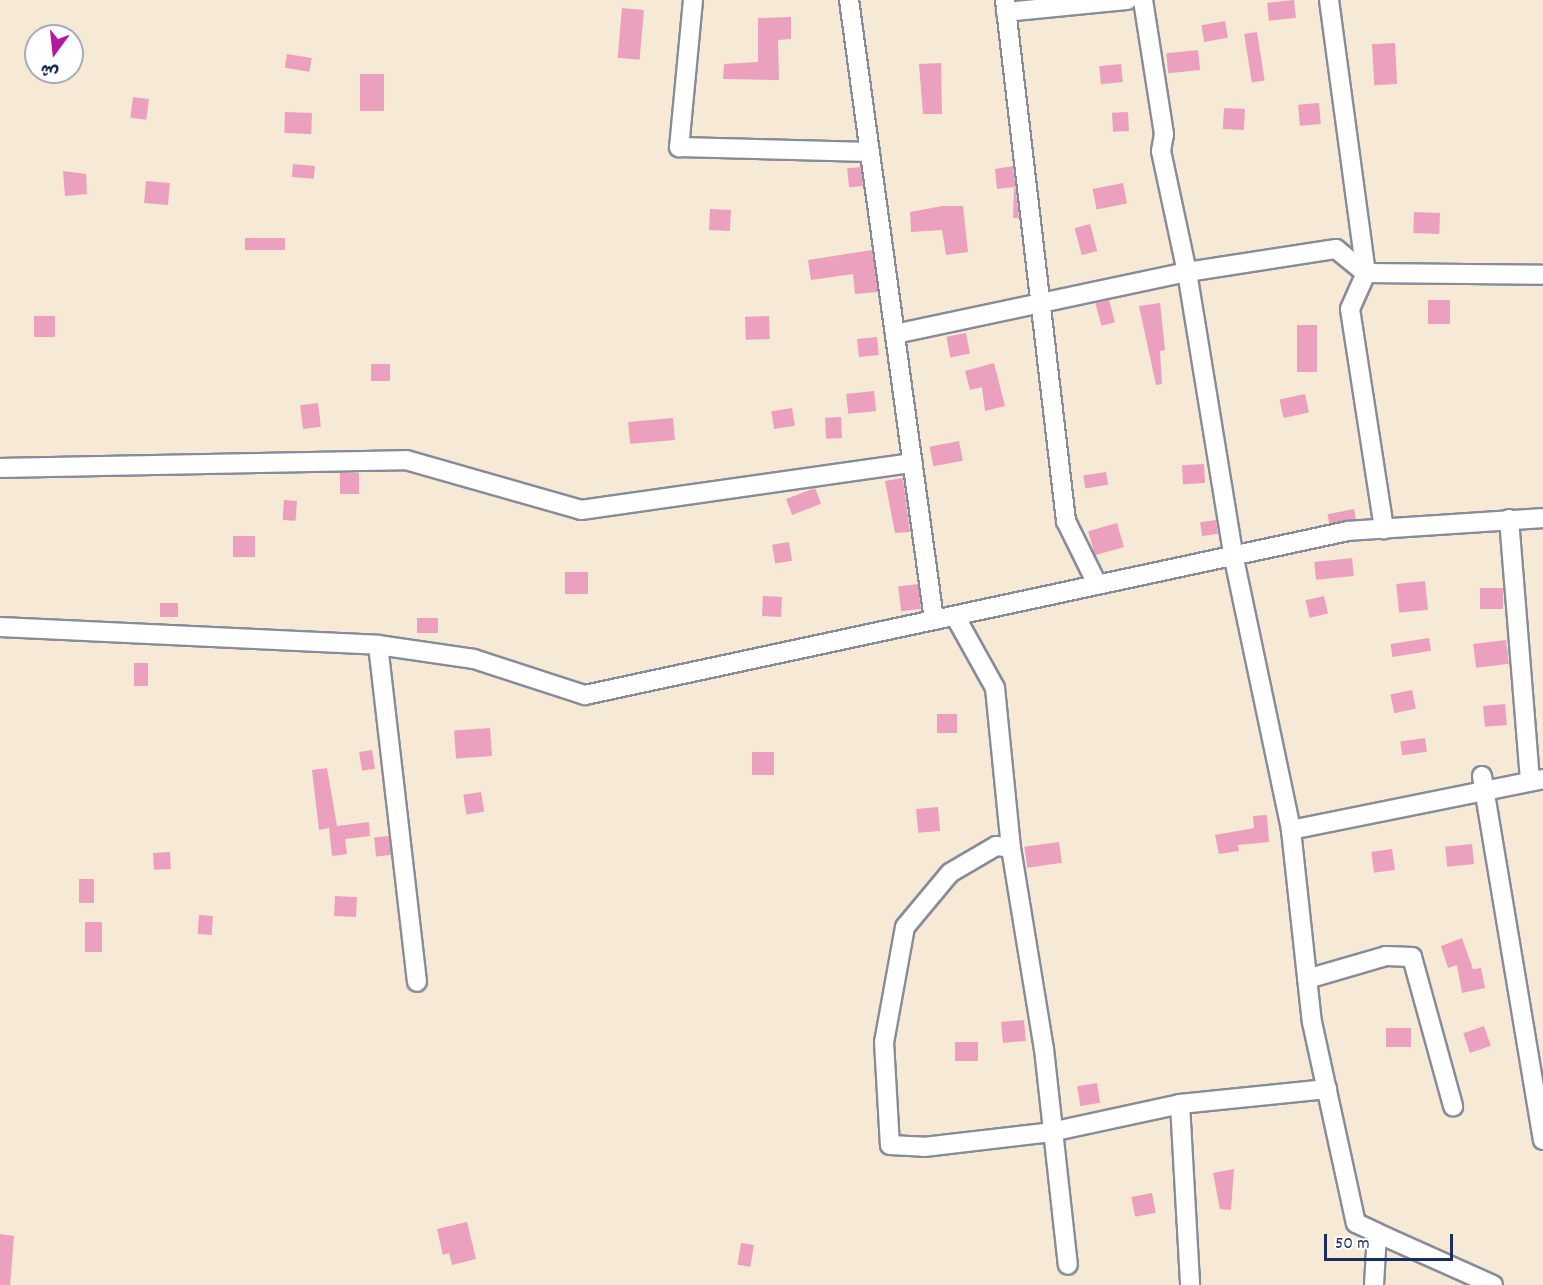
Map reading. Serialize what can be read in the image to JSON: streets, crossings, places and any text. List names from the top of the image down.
{
  "scale_bar": "50 m",
  "north": "bottom"
}
